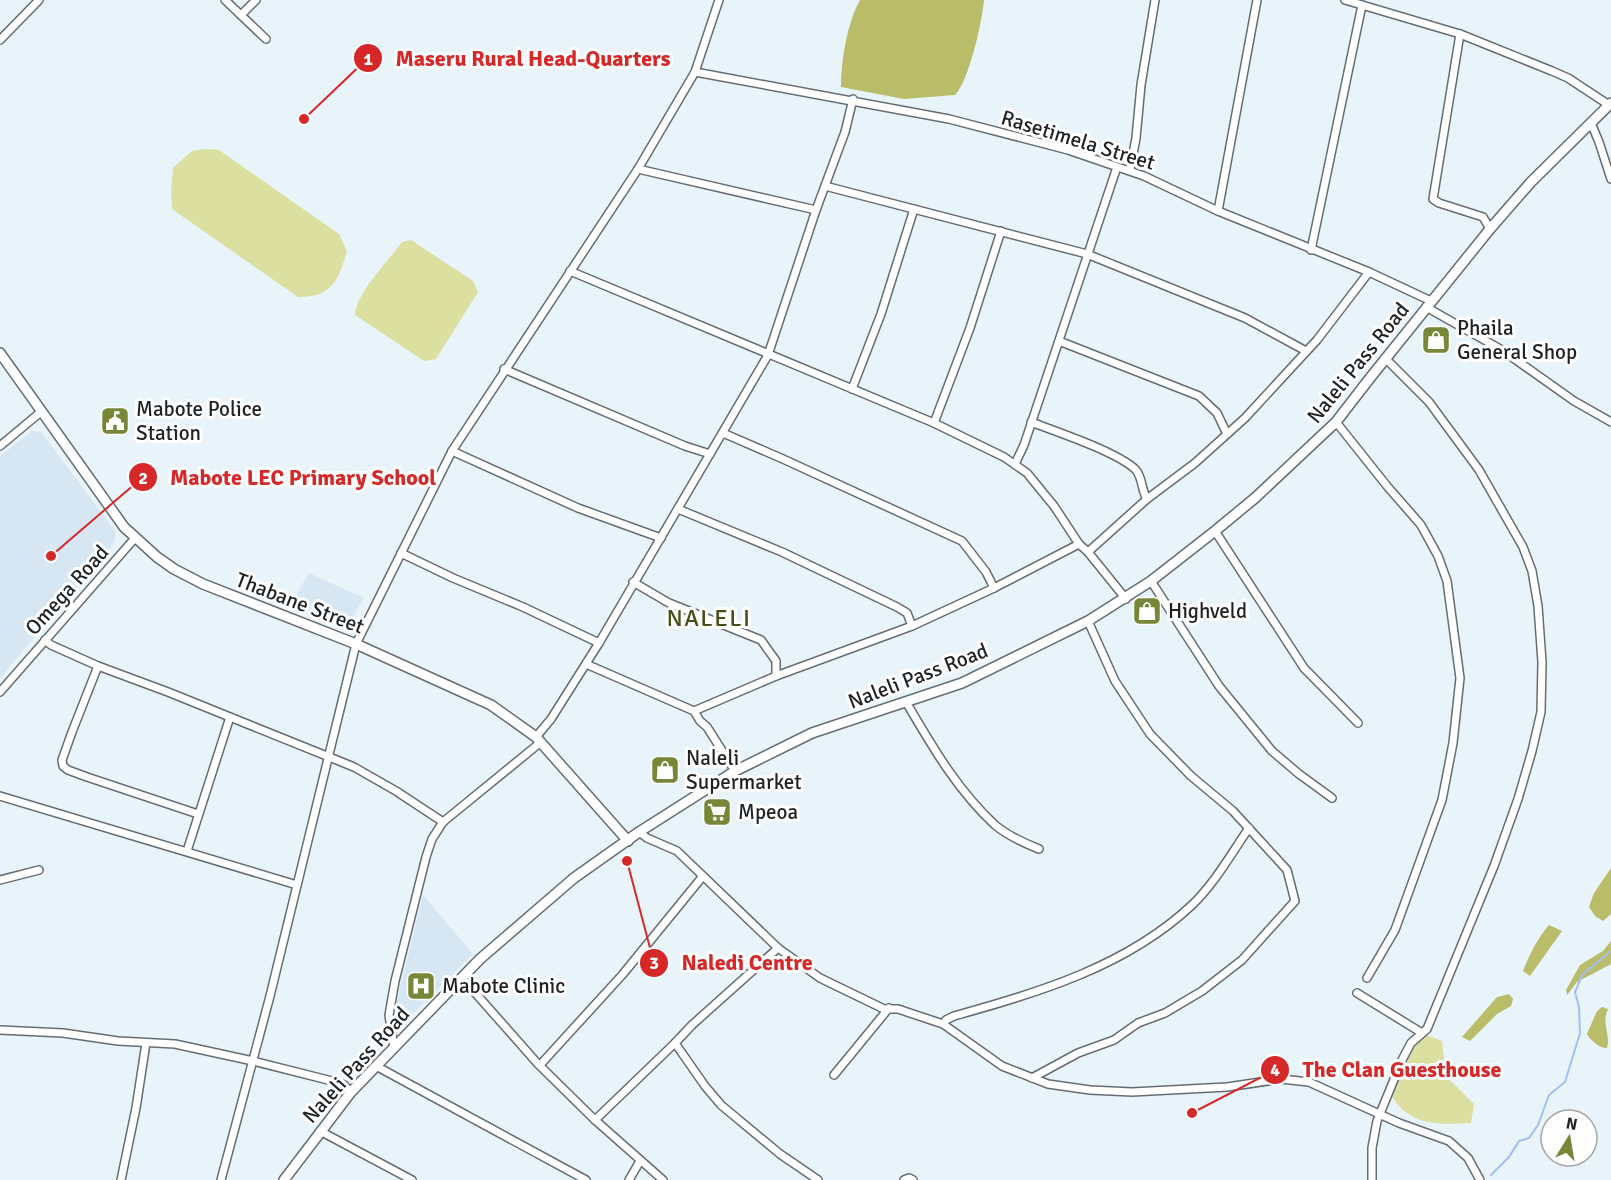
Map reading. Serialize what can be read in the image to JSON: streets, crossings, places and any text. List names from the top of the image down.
{
  "streets": {
    "main road": ["Naleli Pass Road", "Thabane Street"],
    "street": ["Rasetimela Street", "Omega Road"]
  },
  "crossings": [
    ["Rasetimela Street", "Naleli Pass Road"],
    ["Naleli Pass Road", "Thabane Street"],
    ["Omega Road", "Thabane Street"]
  ],
  "districts": ["NALELI"],
  "places": {
    "other": [
      "Maseru Rural Head-Quarters",
      "Mabote LEC Primary School",
      "Naledi Centre",
      "The Clan Guesthouse"
    ],
    "shop": ["Phaila General Shop", "Highveld", "Naleli Supermarket"],
    "public building": ["Mabote Police Station"],
    "supermarket": ["Mpeoa"],
    "hospital": ["Mabote Clinic"]
  },
  "north": "top"
}
